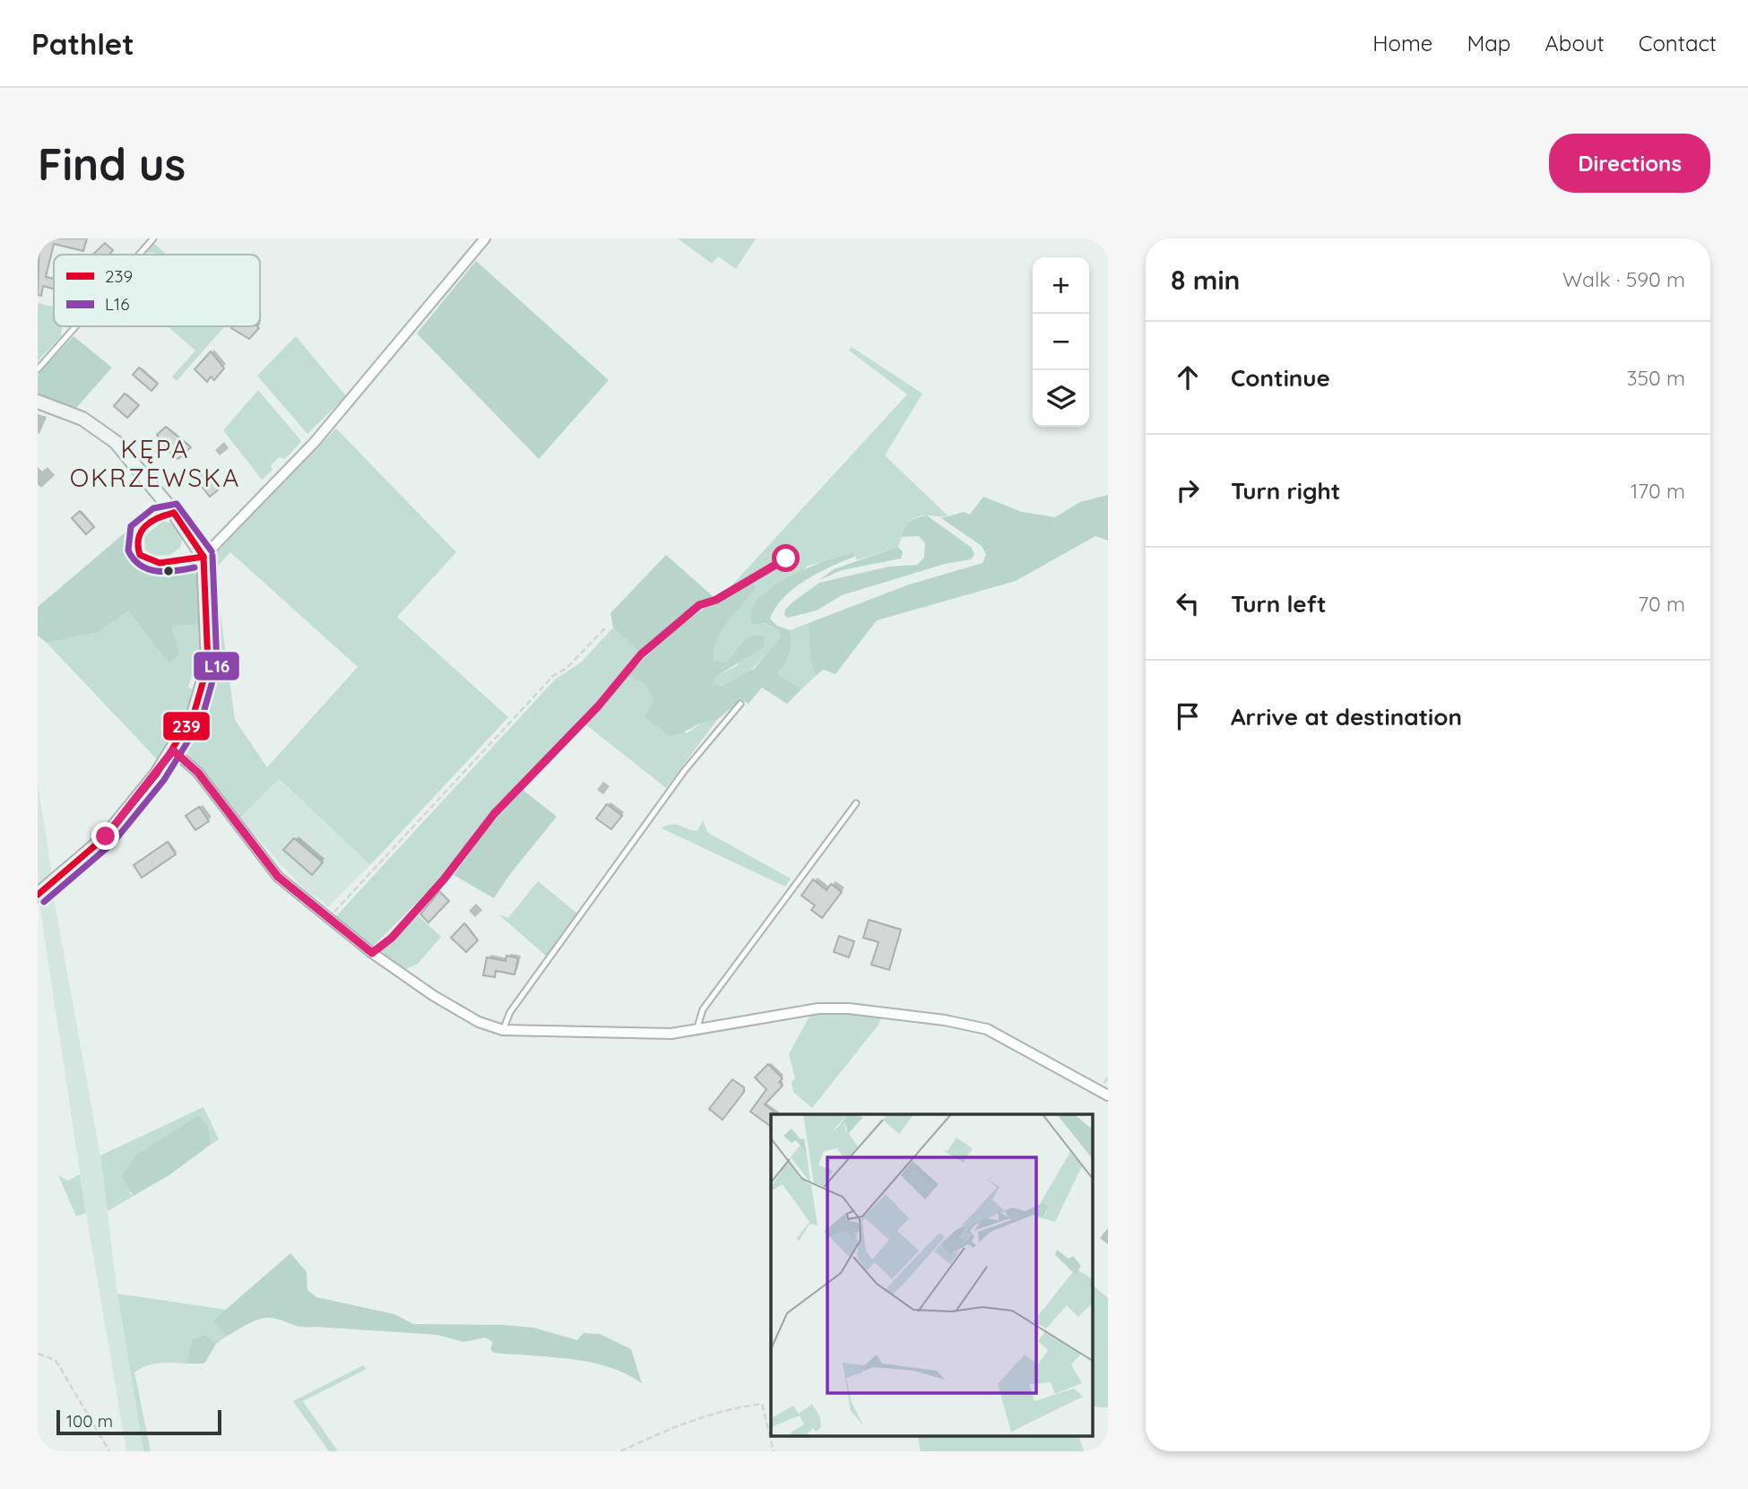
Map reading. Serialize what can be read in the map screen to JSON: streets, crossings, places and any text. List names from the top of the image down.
{
  "districts": ["KĘPA OKRZEWSKA"],
  "lines": ["transit line L16", "transit line 239"],
  "legend": ["239", "L16"],
  "scale_bar": "100 m",
  "page": {
    "header": "Pathlet",
    "nav": [
      "Home",
      "Map",
      "About",
      "Contact"
    ],
    "buttons": "Directions",
    "title": "Find us",
    "heading": ["8 min", "Walk · 590 m"],
    "map_buttons": ["+", "−"],
    "list": [
      ["Continue", "350 m"],
      ["Turn right", "170 m"],
      ["Turn left", "70 m"],
      "Arrive at destination"
    ],
    "scale": "100 m"
  }
}
